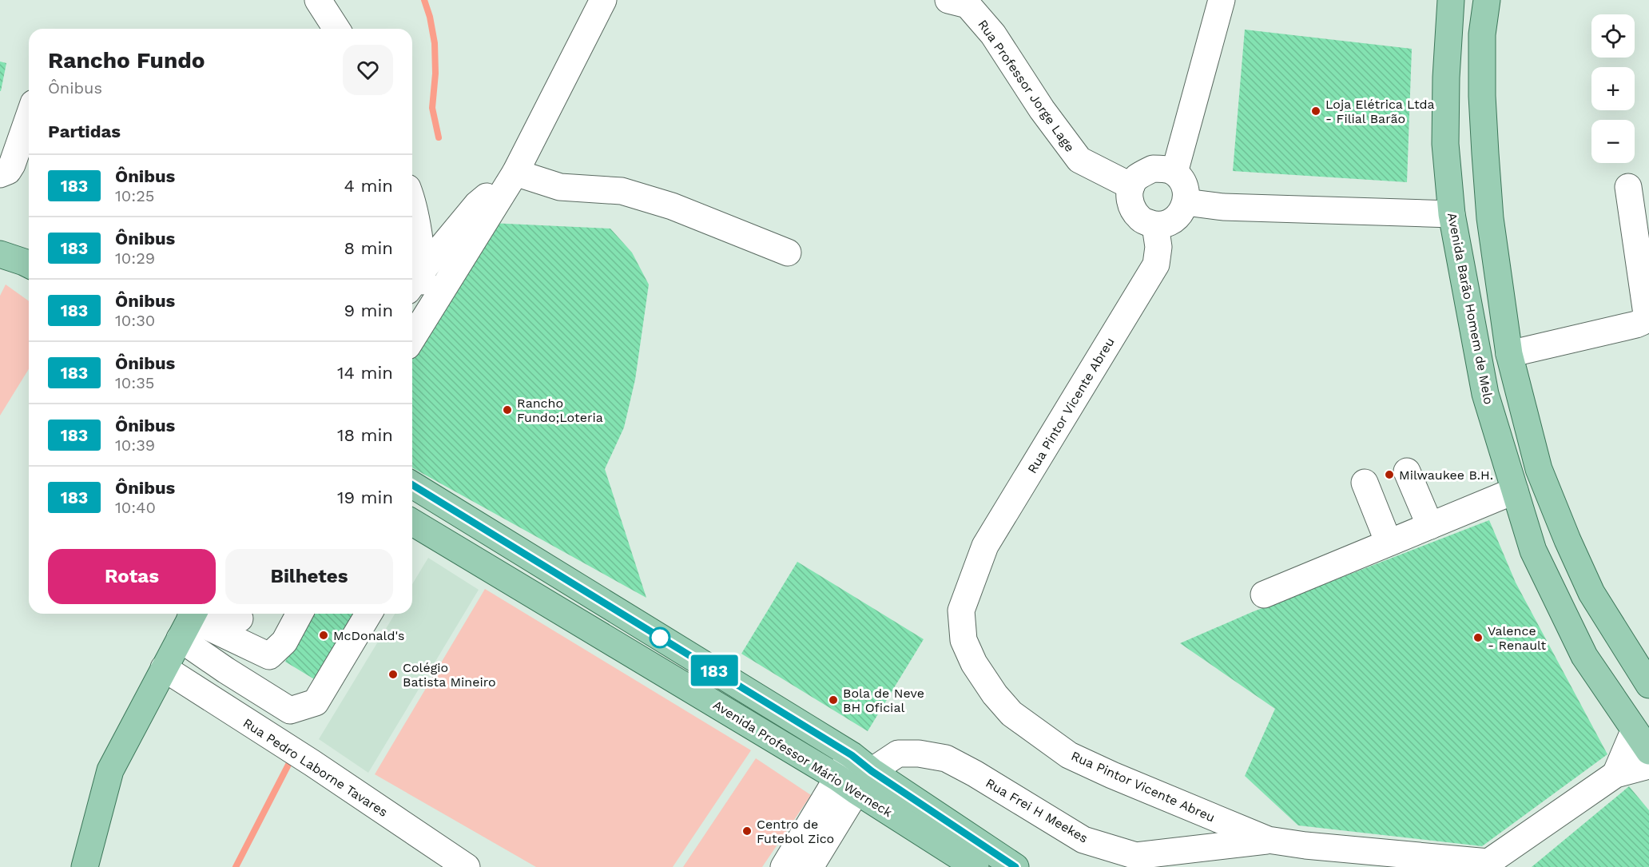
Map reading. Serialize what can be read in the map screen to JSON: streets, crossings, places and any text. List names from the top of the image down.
{
  "streets": {
    "main road": ["Avenida Barão Homem de Melo", "Avenida Professor Mário Werneck"],
    "street": [
      "Rua Professor Jorge Lage",
      "Rua Pintor Vicente Abreu",
      "Rua Pedro Laborne Tavares",
      "Rua Frei H Meekes"
    ]
  },
  "crossings": [
    ["Rua Professor Jorge Lage", "Rua Pintor Vicente Abreu"],
    ["Rua Pintor Vicente Abreu", "Rua Frei H Meekes"],
    ["Avenida Professor Mário Werneck", "Rua Frei H Meekes"]
  ],
  "places": [
    "Loja Elétrica Ltda - Filial Barão",
    "Rancho Fundo;Loteria",
    "Milwaukee B.H.",
    "McDonald's",
    "Valence - Renault",
    "Colégio Batista Mineiro",
    "Bola de Neve BH Oficial",
    "Centro de Futebol Zico"
  ],
  "lines": ["bus line 183"],
  "page": {
    "on_map": "183",
    "map_buttons": ["+", "−"],
    "heading": [
      ["Rancho Fundo", "Ônibus"],
      "Partidas"
    ],
    "list": [
      {
        "mark": "183",
        "name": "Ônibus",
        "note": "10:25",
        "value": "4 min"
      },
      {
        "mark": "183",
        "name": "Ônibus",
        "note": "10:29",
        "value": "8 min"
      },
      {
        "mark": "183",
        "name": "Ônibus",
        "note": "10:30",
        "value": "9 min"
      },
      {
        "mark": "183",
        "name": "Ônibus",
        "note": "10:35",
        "value": "14 min"
      },
      {
        "mark": "183",
        "name": "Ônibus",
        "note": "10:39",
        "value": "18 min"
      },
      {
        "mark": "183",
        "name": "Ônibus",
        "note": "10:40",
        "value": "19 min"
      }
    ],
    "buttons": ["Rotas", "Bilhetes"]
  }
}
